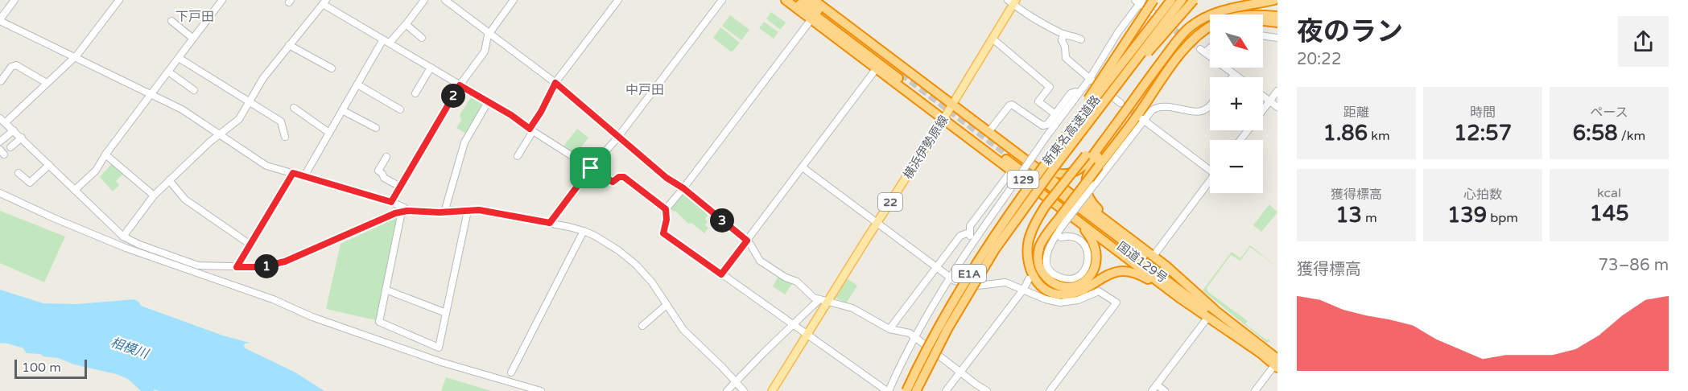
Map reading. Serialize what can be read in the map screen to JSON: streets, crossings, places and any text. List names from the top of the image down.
{
  "streets": {
    "highway": [
      "新東名高速道路",
      "129",
      "国道129号",
      "E1A"
    ],
    "main road": ["横浜伊勢原線", "22"]
  },
  "crossings": [
    ["横浜伊勢原線", "129"],
    ["129", "国道129号"]
  ],
  "districts": ["下戸田", "中戸田"],
  "water": ["相模川"],
  "scale_bar": "100 m",
  "north": "bottom right",
  "page": {
    "heading": ["夜のラン", "20:22"],
    "map_buttons": ["+", "−"],
    "stats": [
      ["距離", "1.86 km"],
      ["時間", "12:57"],
      ["ペース", "6:58 /km"],
      ["獲得標高", "13 m"],
      ["心拍数", "139 bpm"],
      ["kcal", "145"]
    ],
    "pins": ["2", "3", "1"],
    "chart": ["獲得標高", "73–86 m"],
    "scale": "100 m"
  }
}
